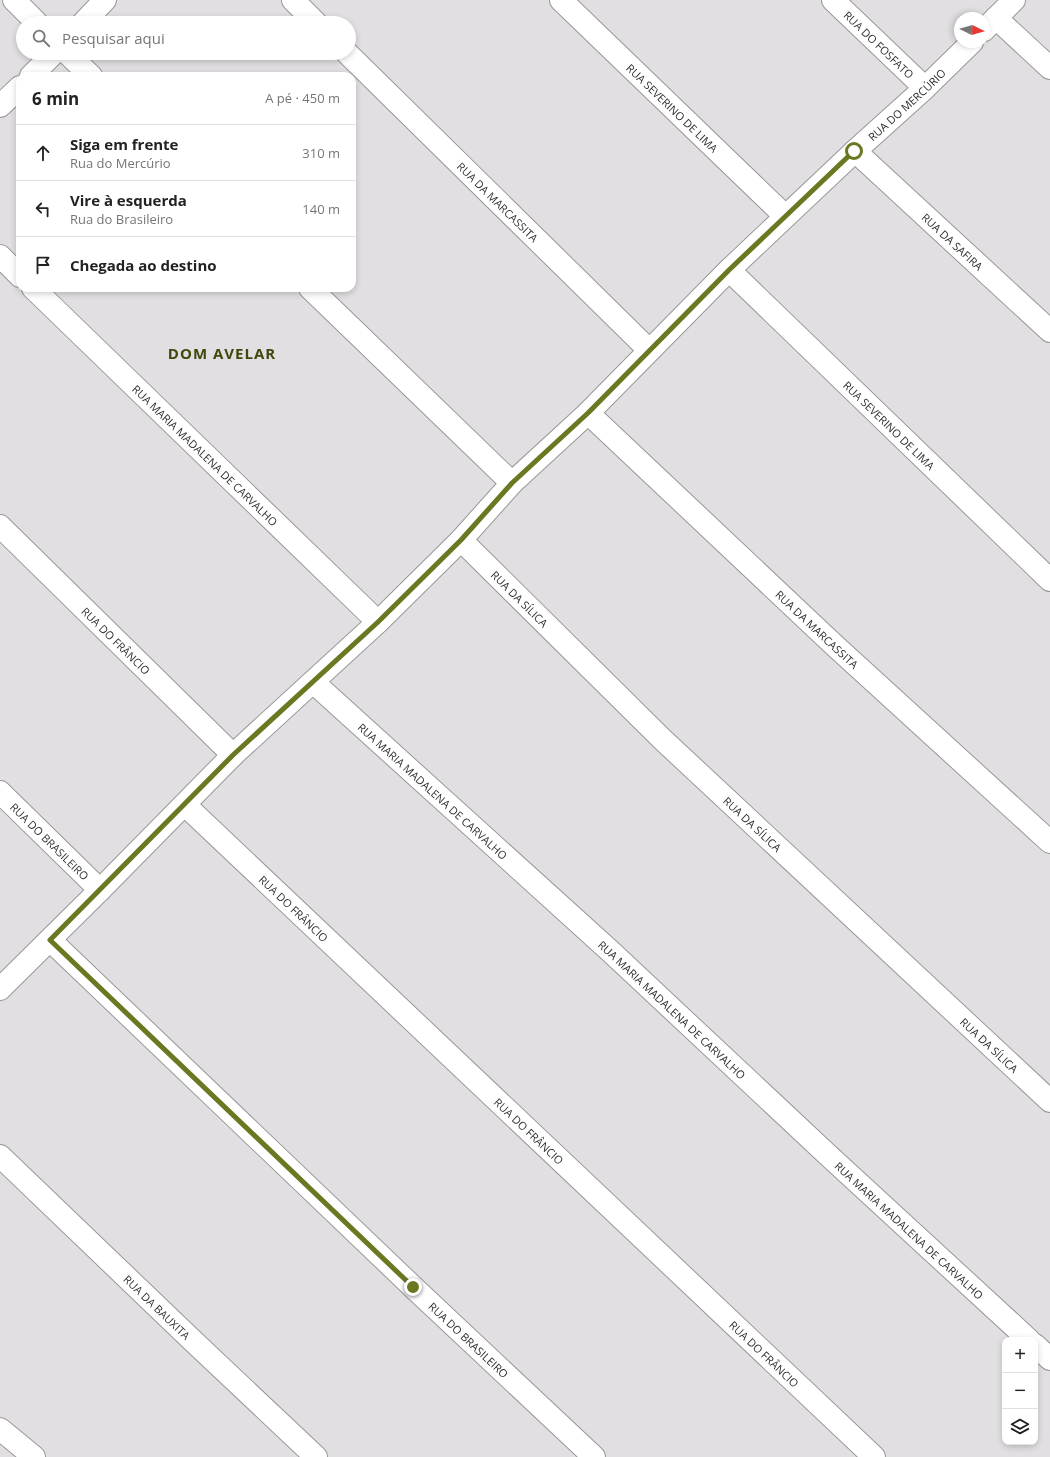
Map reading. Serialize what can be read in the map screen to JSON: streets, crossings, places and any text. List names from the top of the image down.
{
  "streets": {
    "street": [
      "RUA DO FOSFATO",
      "RUA DO MERCÚRIO",
      "RUA SEVERINO DE LIMA",
      "RUA DA MARCASSITA",
      "RUA DA SAFIRA",
      "RUA MARIA MADALENA DE CARVALHO",
      "RUA DA SÍLICA",
      "RUA DO FRÂNCIO",
      "RUA DO BRASILEIRO",
      "RUA DA BAUXITA"
    ]
  },
  "crossings": [
    ["RUA DO FOSFATO", "RUA DO MERCÚRIO"],
    ["RUA DO MERCÚRIO", "RUA SEVERINO DE LIMA"],
    ["RUA DO MERCÚRIO", "RUA DA MARCASSITA"],
    ["RUA DO MERCÚRIO", "RUA DA SAFIRA"],
    ["RUA DO MERCÚRIO", "RUA MARIA MADALENA DE CARVALHO"],
    ["RUA DO MERCÚRIO", "RUA DA SÍLICA"],
    ["RUA DO MERCÚRIO", "RUA DO FRÂNCIO"],
    ["RUA DO MERCÚRIO", "RUA DO BRASILEIRO"]
  ],
  "districts": ["DOM AVELAR"],
  "north": "right",
  "page": {
    "search": "Pesquisar aqui",
    "heading": ["6 min", "A pé · 450 m"],
    "list": [
      ["Siga em frente", "Rua do Mercúrio", "310 m"],
      ["Vire à esquerda", "Rua do Brasileiro", "140 m"],
      "Chegada ao destino"
    ],
    "map_buttons": ["+", "−"]
  }
}
